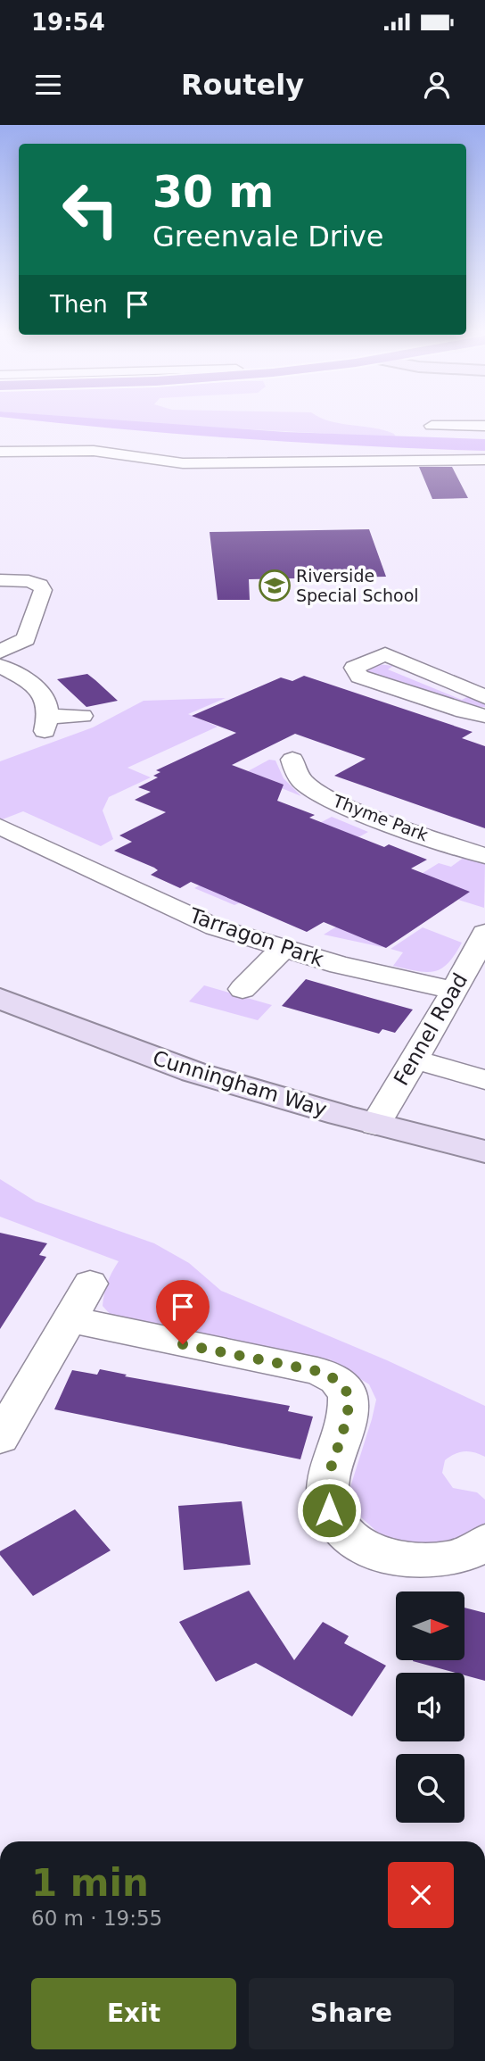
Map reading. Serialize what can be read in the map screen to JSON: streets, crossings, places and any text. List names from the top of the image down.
{
  "streets": {
    "street": [
      "Thyme Park",
      "Tarragon Park",
      "Fennel Road",
      "Cunningham Way"
    ]
  },
  "crossings": [
    ["Tarragon Park", "Fennel Road"],
    ["Fennel Road", "Cunningham Way"]
  ],
  "places": {
    "school or university": ["Riverside Special School"]
  },
  "north": "right",
  "page": {
    "status": "19:54",
    "header": "Routely",
    "turn": ["30 m", "Greenvale Drive"],
    "then": "Then",
    "heading": ["1 min", "60 m · 19:55"],
    "buttons": ["Exit", "Share"]
  }
}
